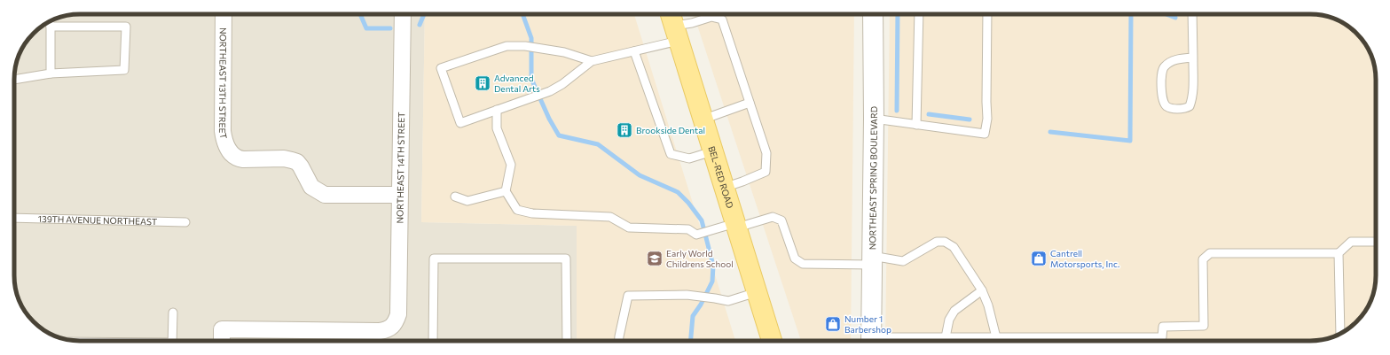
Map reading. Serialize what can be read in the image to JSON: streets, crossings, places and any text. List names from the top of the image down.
{
  "streets": {
    "main road": ["BEL-RED ROAD"],
    "street": ["NORTHEAST 13TH STREET", "NORTHEAST 14TH STREET", "NORTHEAST SPRING BOULEVARD"],
    "lane": ["139TH AVENUE NORTHEAST"]
  },
  "crossings": [
    ["NORTHEAST 13TH STREET", "NORTHEAST 14TH STREET"]
  ],
  "places": {
    "building": ["Advanced Dental Arts", "Brookside Dental"],
    "school or university": ["Early World Childrens School"],
    "shop": ["Cantrell Motorsports, Inc.", "Number 1 Barbershop"]
  }
}
